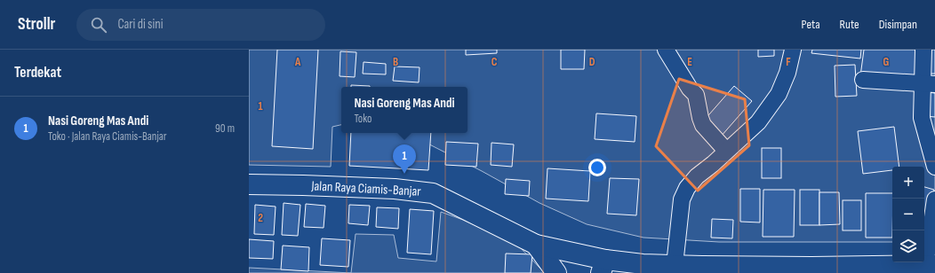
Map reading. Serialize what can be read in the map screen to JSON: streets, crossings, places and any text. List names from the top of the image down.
{
  "streets": {
    "main road": ["Jalan Raya Ciamis-Banjar"]
  },
  "page": {
    "header": "Strollr",
    "search": "Cari di sini",
    "nav": ["Peta", "Rute", "Disimpan"],
    "heading": "Terdekat",
    "popup": ["Nasi Goreng Mas Andi", "Toko"],
    "list": [
      {
        "mark": "1",
        "name": "Nasi Goreng Mas Andi",
        "note": "Toko · Jalan Raya Ciamis-Banjar",
        "value": "90 m"
      }
    ],
    "pins": "1",
    "map_buttons": ["+", "−"]
  },
  "grid": {
    "columns": [
      "A",
      "B",
      "C",
      "D",
      "E",
      "F",
      "G"
    ],
    "rows": ["1", "2"]
  }
}
